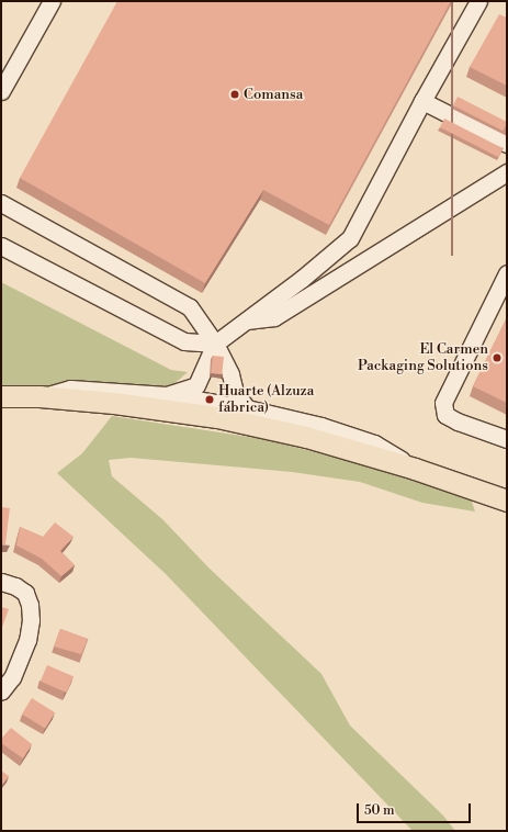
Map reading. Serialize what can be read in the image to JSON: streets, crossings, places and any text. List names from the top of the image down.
{
  "places": ["Comansa", "El Carmen Packaging Solutions", "Huarte (Alzuza fábrica)"],
  "scale_bar": "50 m"
}
